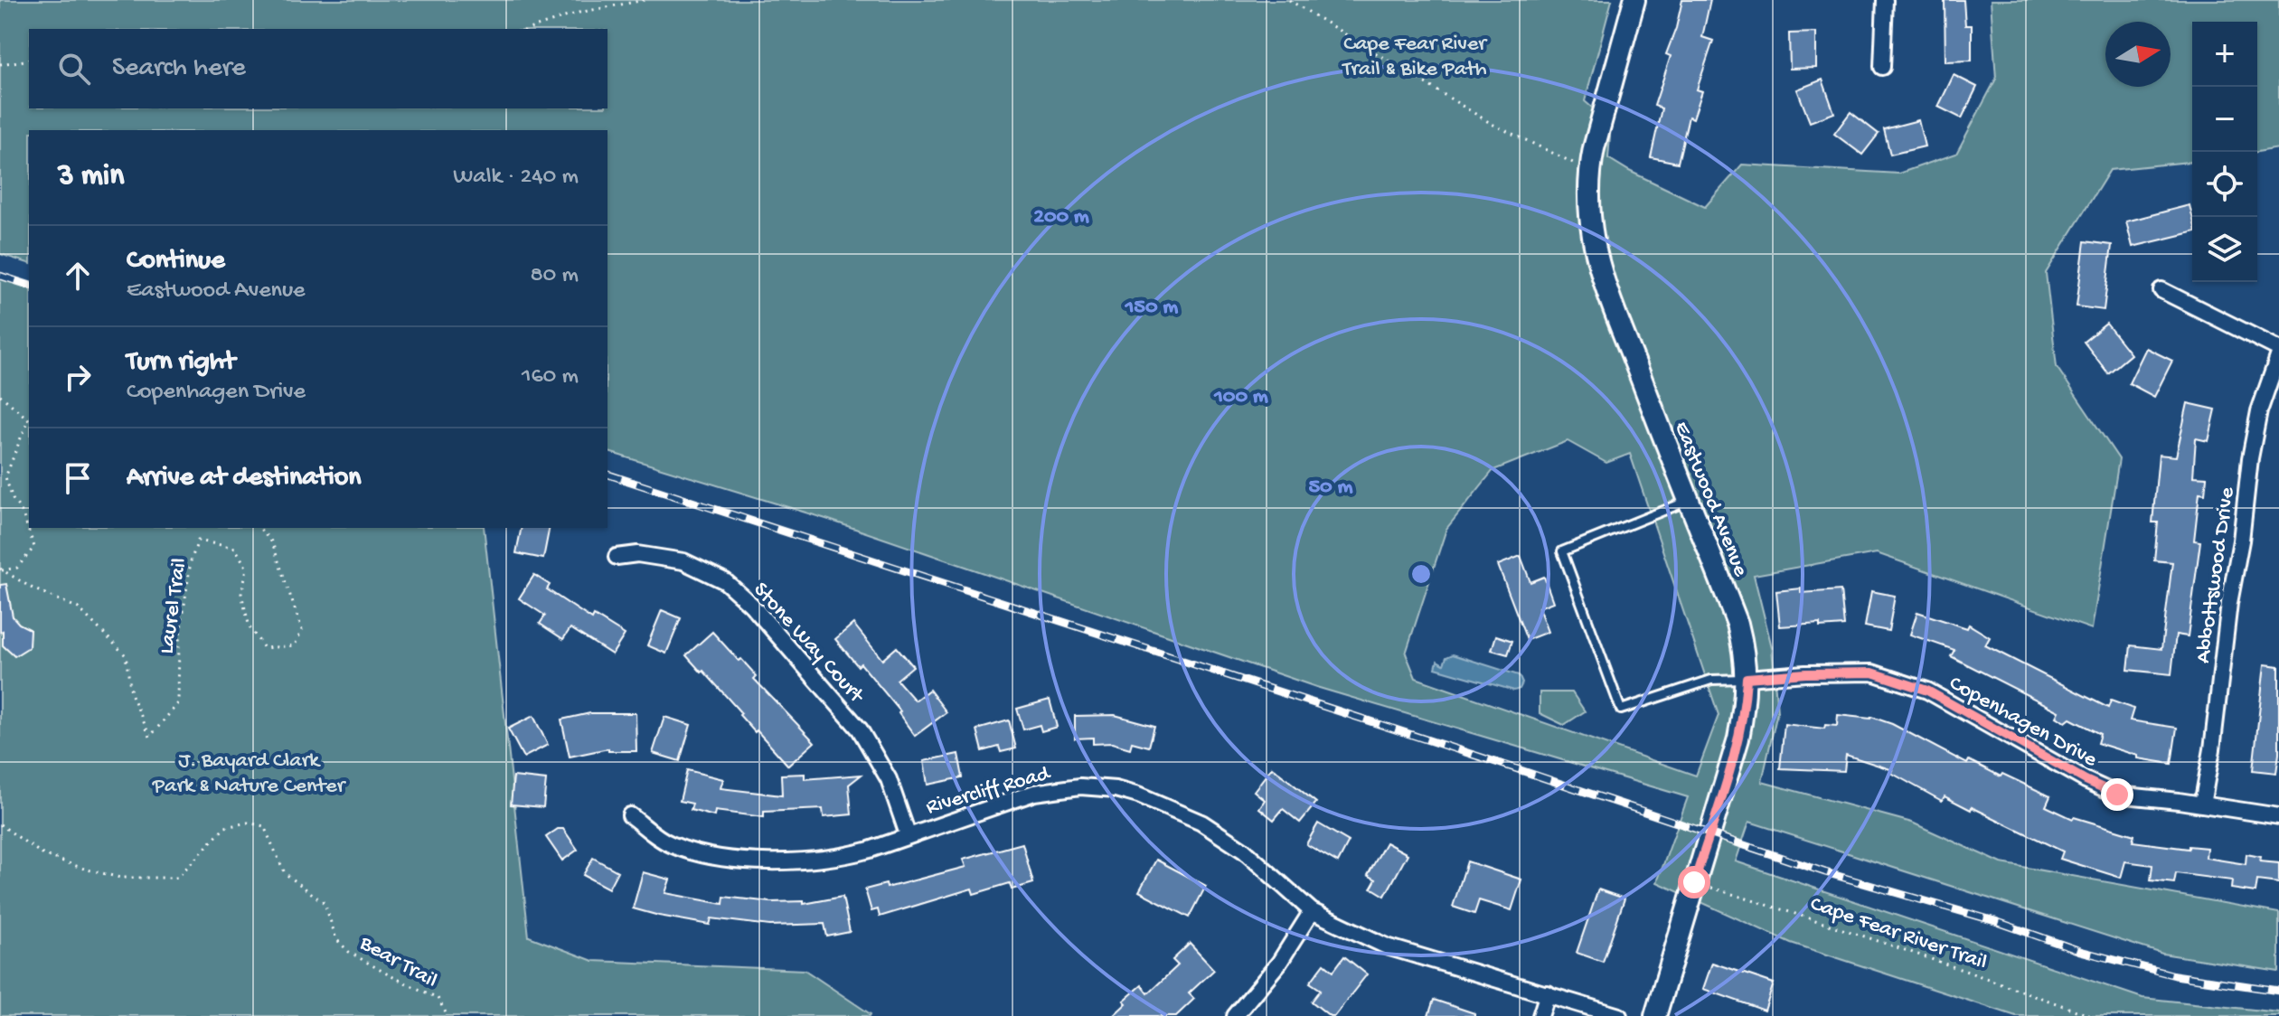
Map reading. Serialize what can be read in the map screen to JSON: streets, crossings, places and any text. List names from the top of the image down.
{
  "streets": {
    "street": [
      "Eastwood Avenue",
      "Abbottswood Drive",
      "Stone Way Court",
      "Copenhagen Drive",
      "Rivercliff Road"
    ],
    "path": ["Laurel Trail", "Cape Fear River Trail", "Bear Trail"]
  },
  "crossings": [
    ["Eastwood Avenue", "Copenhagen Drive"],
    ["Eastwood Avenue", "Cape Fear River Trail"],
    ["Abbottswood Drive", "Copenhagen Drive"],
    ["Stone Way Court", "Rivercliff Road"]
  ],
  "parks": ["Cape Fear River Trail & Bike Path", "J. Bayard Clark Park & Nature Center"],
  "north": "right",
  "page": {
    "map_buttons": ["+", "−"],
    "search": "Search here",
    "heading": ["3 min", "Walk · 240 m"],
    "list": [
      ["Continue", "Eastwood Avenue", "80 m"],
      ["Turn right", "Copenhagen Drive", "160 m"],
      "Arrive at destination"
    ]
  },
  "rings": [
    "200 m",
    "150 m",
    "100 m",
    "50 m"
  ]
}
